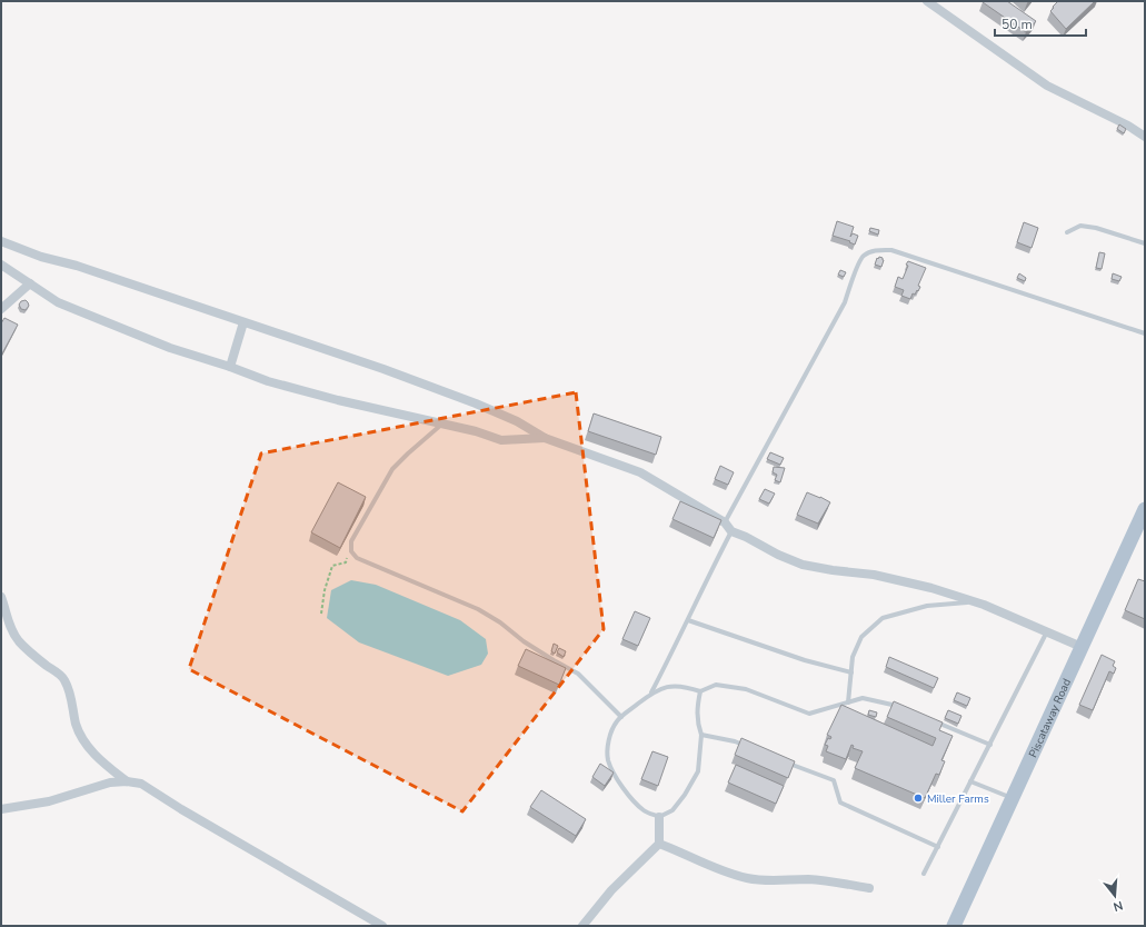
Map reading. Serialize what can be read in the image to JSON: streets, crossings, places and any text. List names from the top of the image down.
{
  "streets": {
    "main road": ["Piscataway Road"]
  },
  "places": ["Miller Farms"],
  "scale_bar": "50 m",
  "north": "bottom"
}
